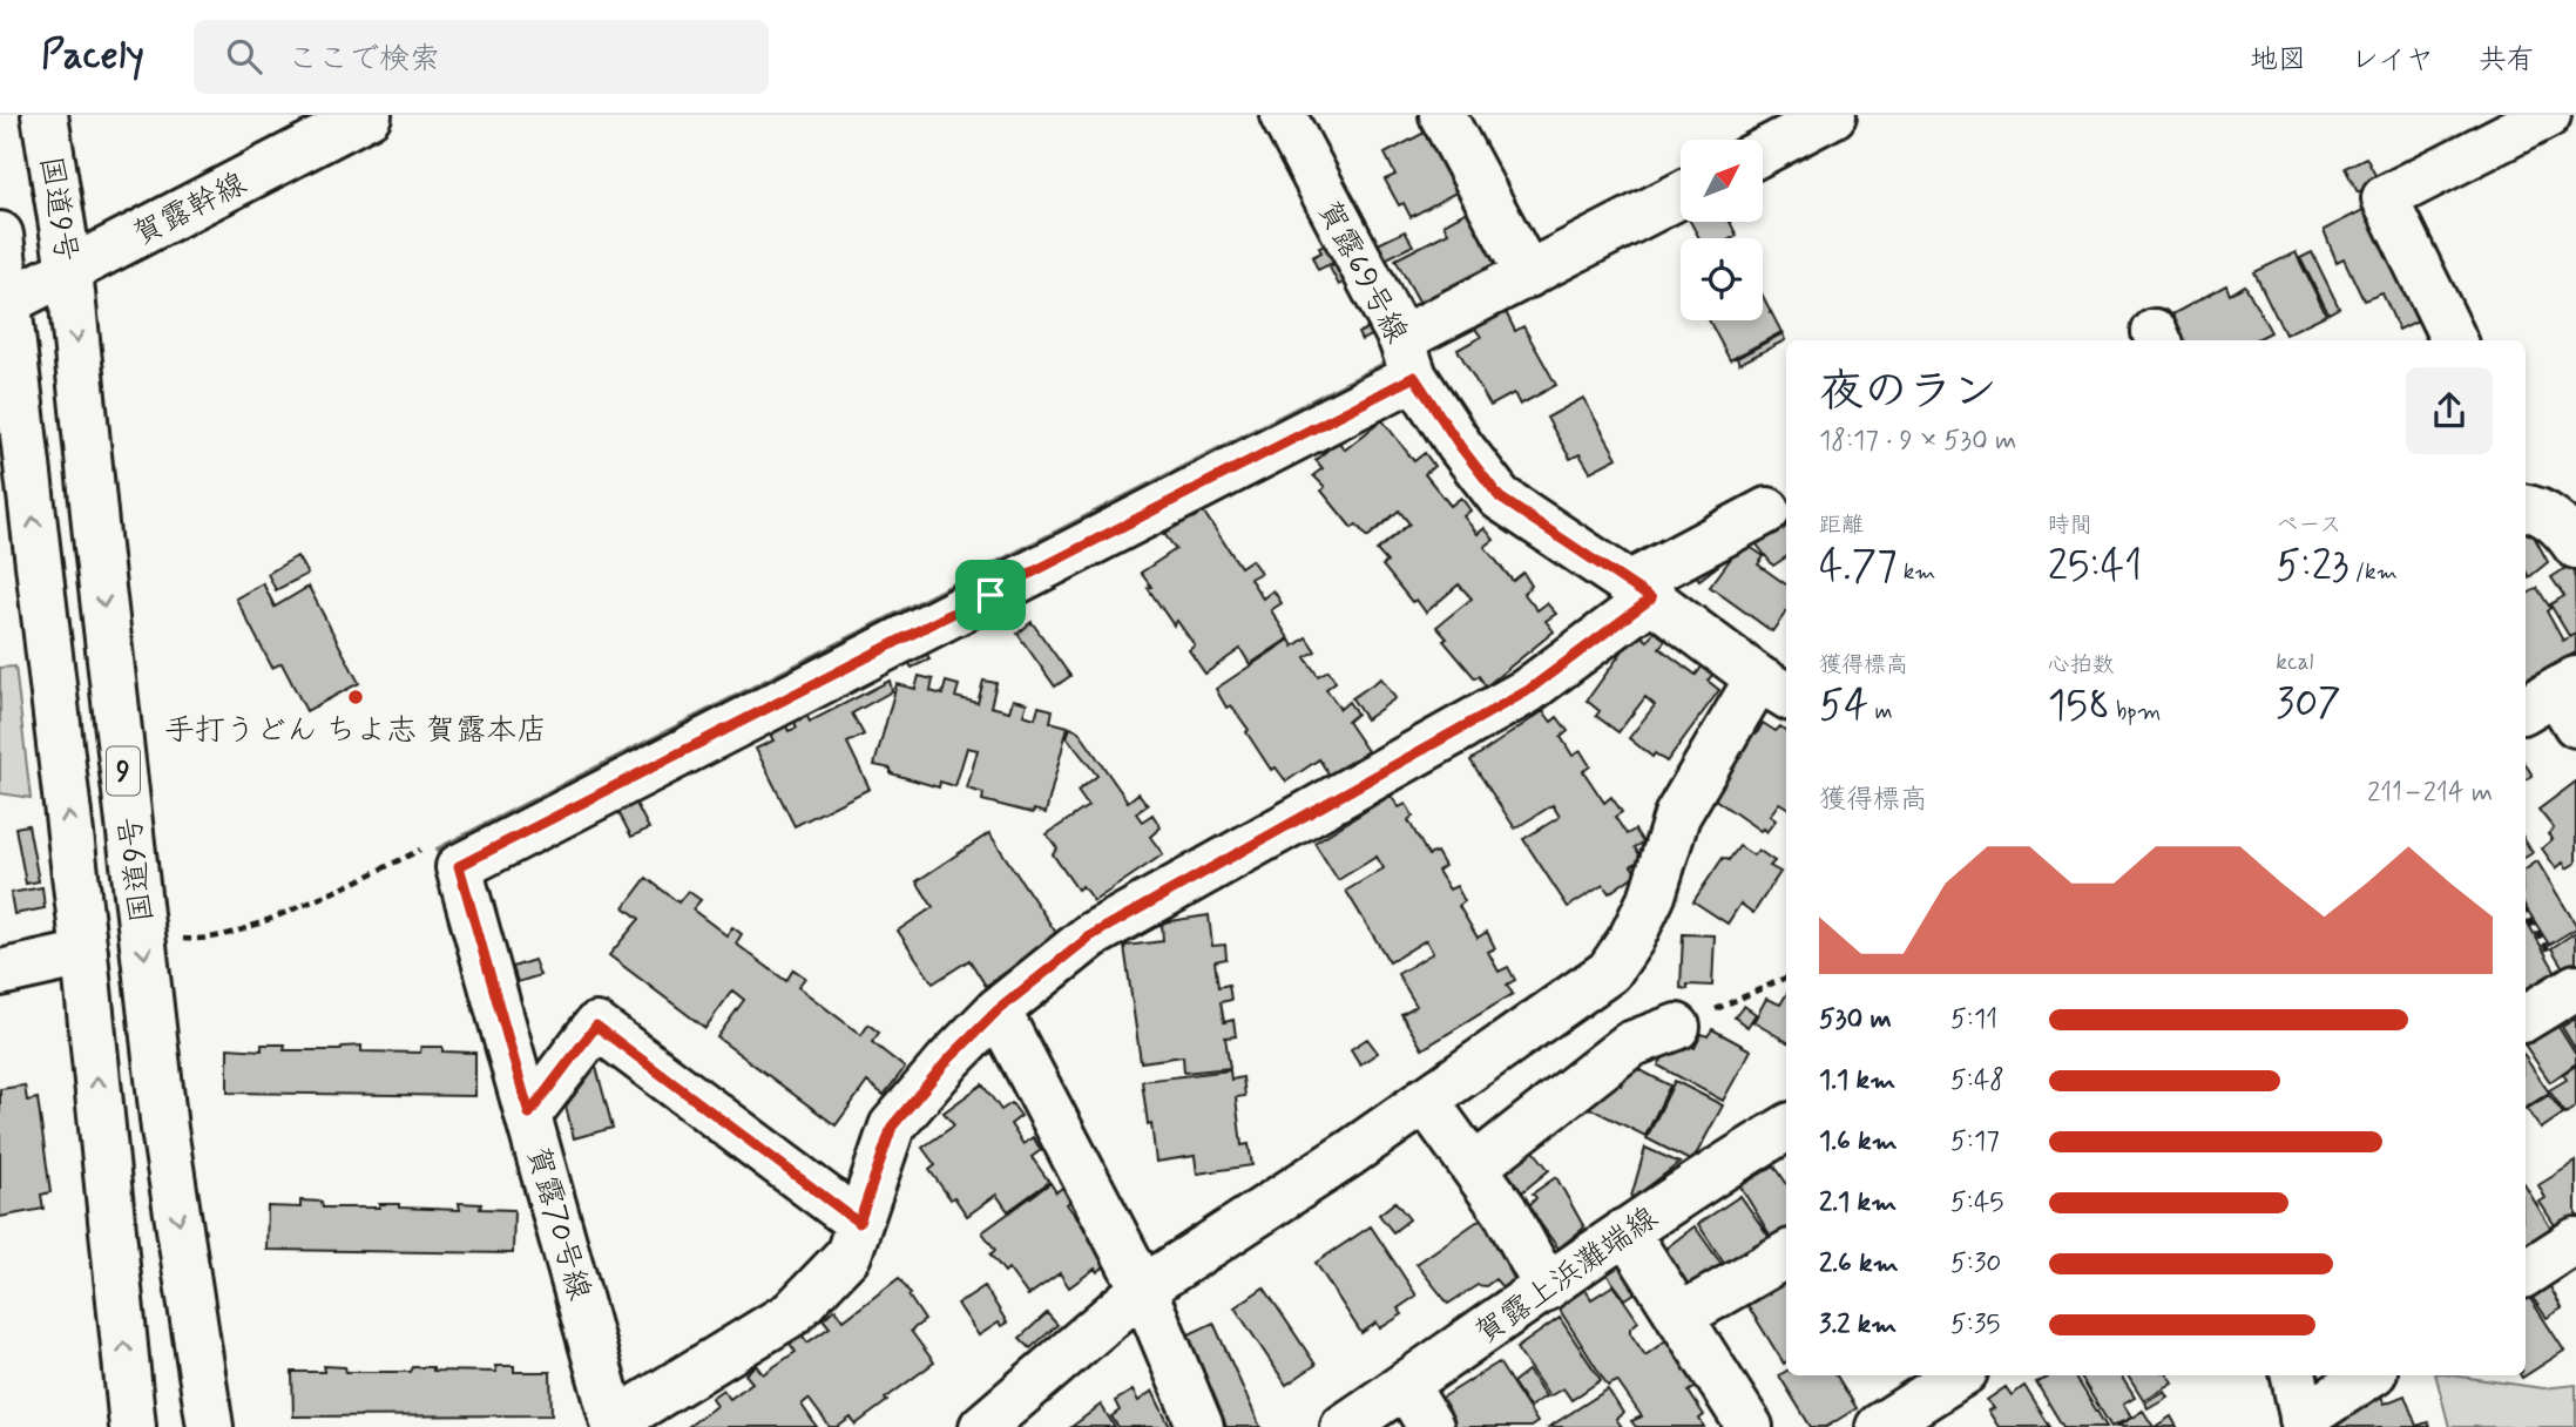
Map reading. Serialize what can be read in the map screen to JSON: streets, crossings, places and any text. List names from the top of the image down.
{
  "streets": {
    "main road": [
      "賀露幹線",
      "国道9号",
      "賀露69号線",
      "9",
      "賀露70号線",
      "賀露上浜灘端線"
    ]
  },
  "crossings": [
    ["賀露幹線", "国道9号"],
    ["賀露69号線", "賀露70号線"]
  ],
  "places": ["手打うどん ちよ志 賀露本店"],
  "north": "top right",
  "page": {
    "header": "Pacely",
    "search": "ここで検索",
    "nav": ["地図", "レイヤ", "共有"],
    "heading": ["夜のラン", "18:17 · 9 × 530 m"],
    "stats": [
      ["距離", "4.77 km"],
      ["時間", "25:41"],
      ["ペース", "5:23 /km"],
      ["獲得標高", "54 m"],
      ["心拍数", "158 bpm"],
      ["kcal", "307"]
    ],
    "chart": ["獲得標高", "211–214 m"],
    "list": [
      {
        "name": "530 m",
        "note": "5:11"
      },
      {
        "name": "1.1 km",
        "note": "5:48"
      },
      {
        "name": "1.6 km",
        "note": "5:17"
      },
      {
        "name": "2.1 km",
        "note": "5:45"
      },
      {
        "name": "2.6 km",
        "note": "5:30"
      },
      {
        "name": "3.2 km",
        "note": "5:35"
      }
    ]
  }
}
